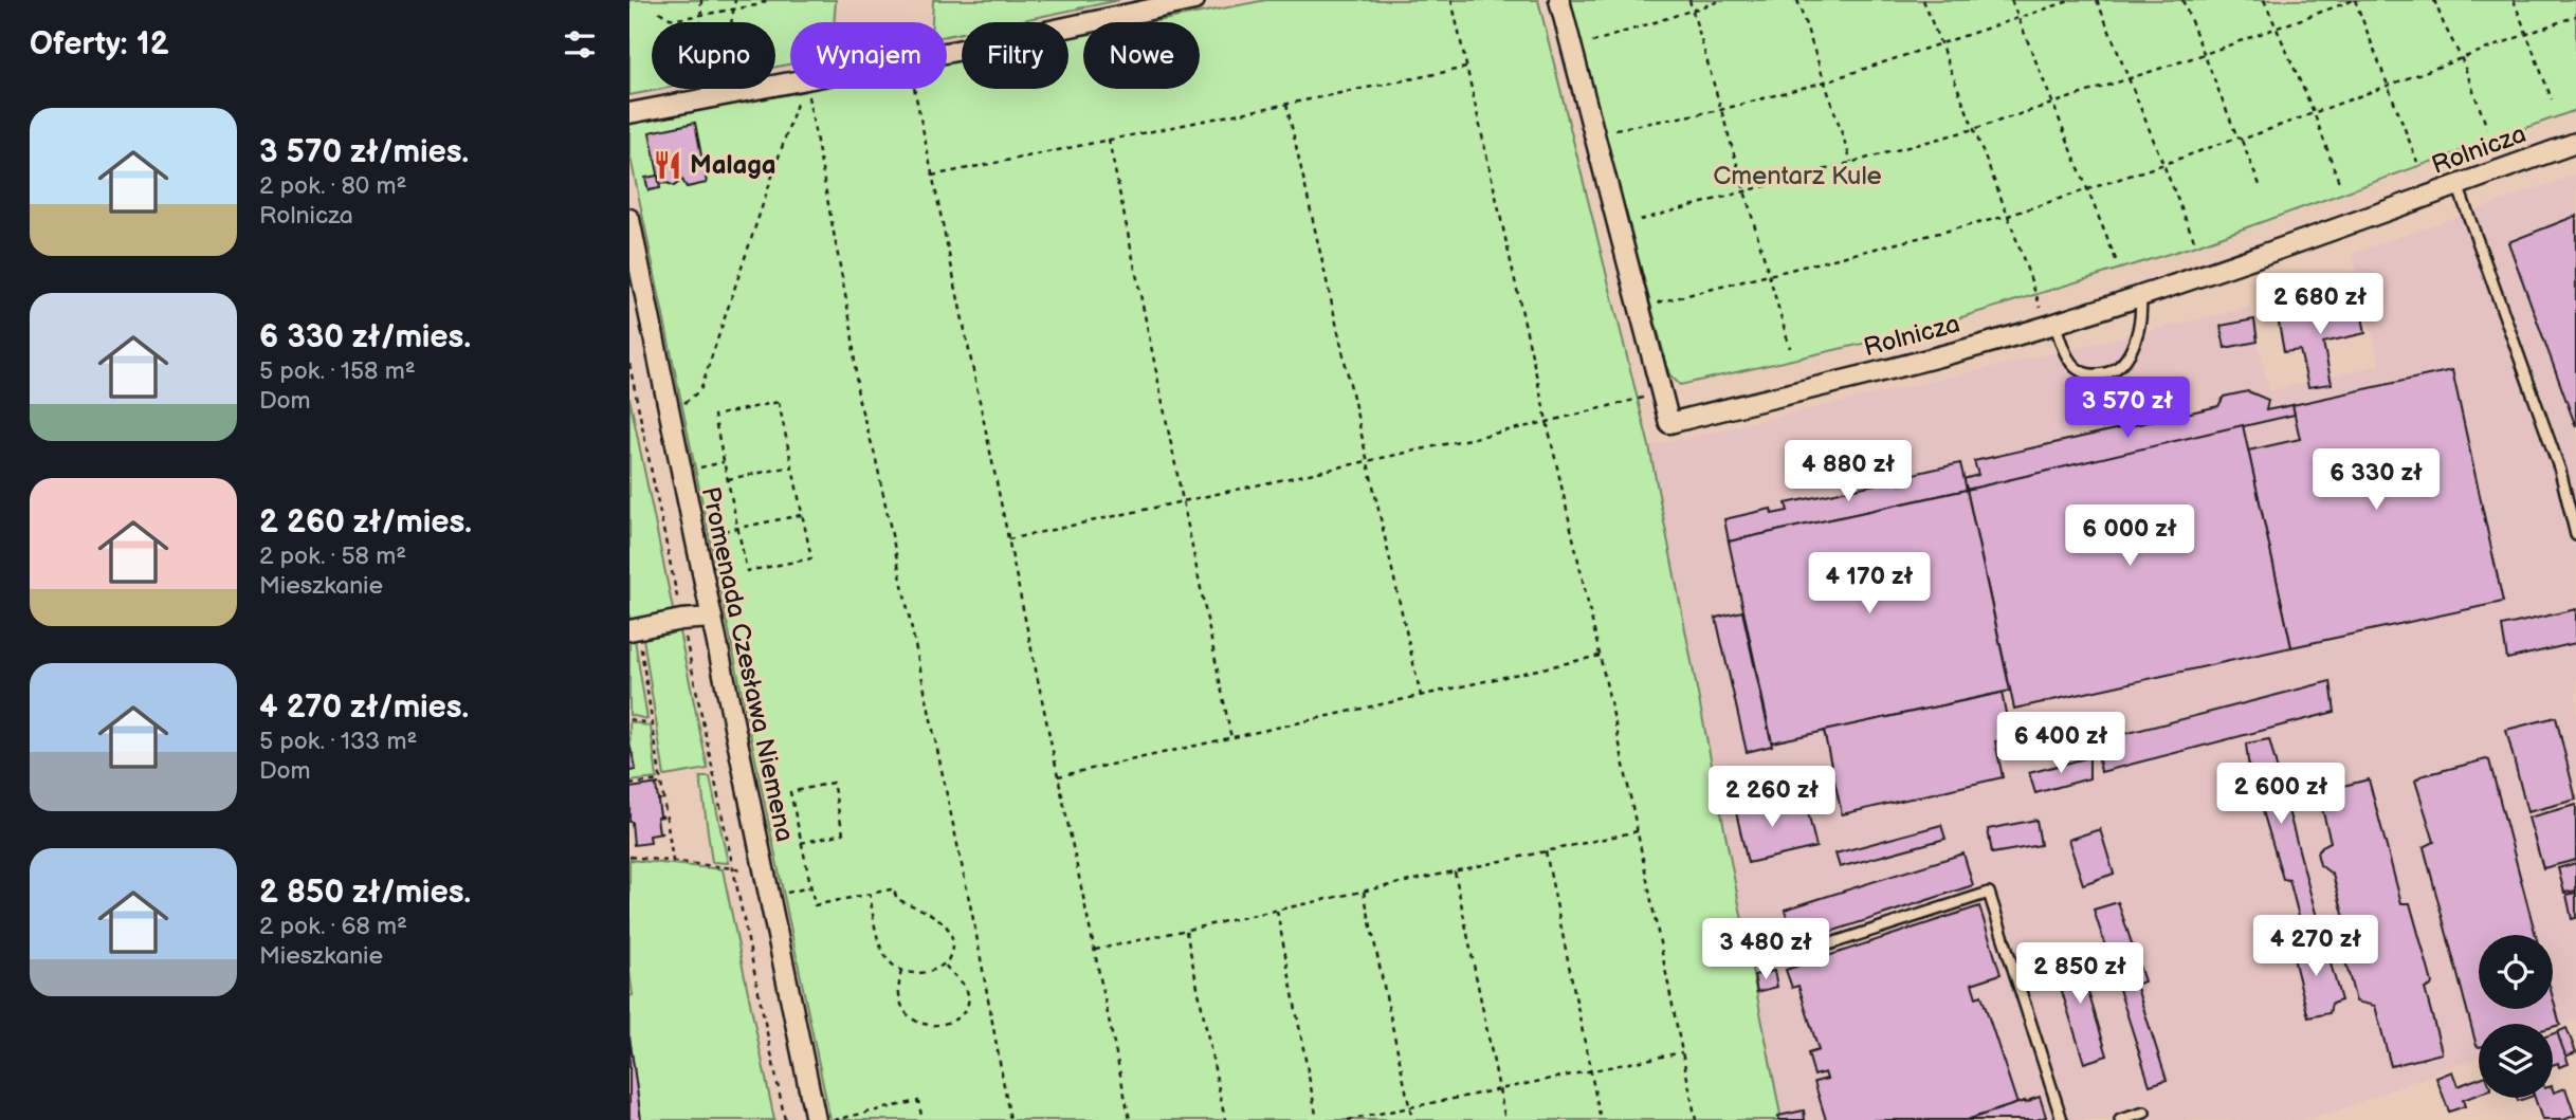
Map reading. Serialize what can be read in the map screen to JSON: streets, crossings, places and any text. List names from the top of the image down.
{
  "streets": {
    "street": ["Rolnicza", "Promenada Czesława Niemena"]
  },
  "parks": ["Cmentarz Kule"],
  "places": {
    "restaurant": ["Malaga"]
  },
  "page": {
    "heading": "Oferty: 12",
    "chip": [
      "Kupno",
      "Wynajem",
      "Filtry",
      "Nowe"
    ],
    "list": [
      {
        "name": "3 570 zł/mies.",
        "note": "2 pok. · 80 m² · Rolnicza"
      },
      {
        "name": "6 330 zł/mies.",
        "note": "5 pok. · 158 m² · Dom"
      },
      {
        "name": "2 260 zł/mies.",
        "note": "2 pok. · 58 m² · Mieszkanie"
      },
      {
        "name": "4 270 zł/mies.",
        "note": "5 pok. · 133 m² · Dom"
      },
      {
        "name": "2 850 zł/mies.",
        "note": "2 pok. · 68 m² · Mieszkanie"
      }
    ],
    "price": [
      "2 680 zł",
      "3 570 zł",
      "4 880 zł",
      "6 330 zł",
      "6 000 zł",
      "4 170 zł",
      "6 400 zł",
      "2 600 zł",
      "2 260 zł",
      "4 270 zł",
      "3 480 zł",
      "2 850 zł"
    ]
  }
}
